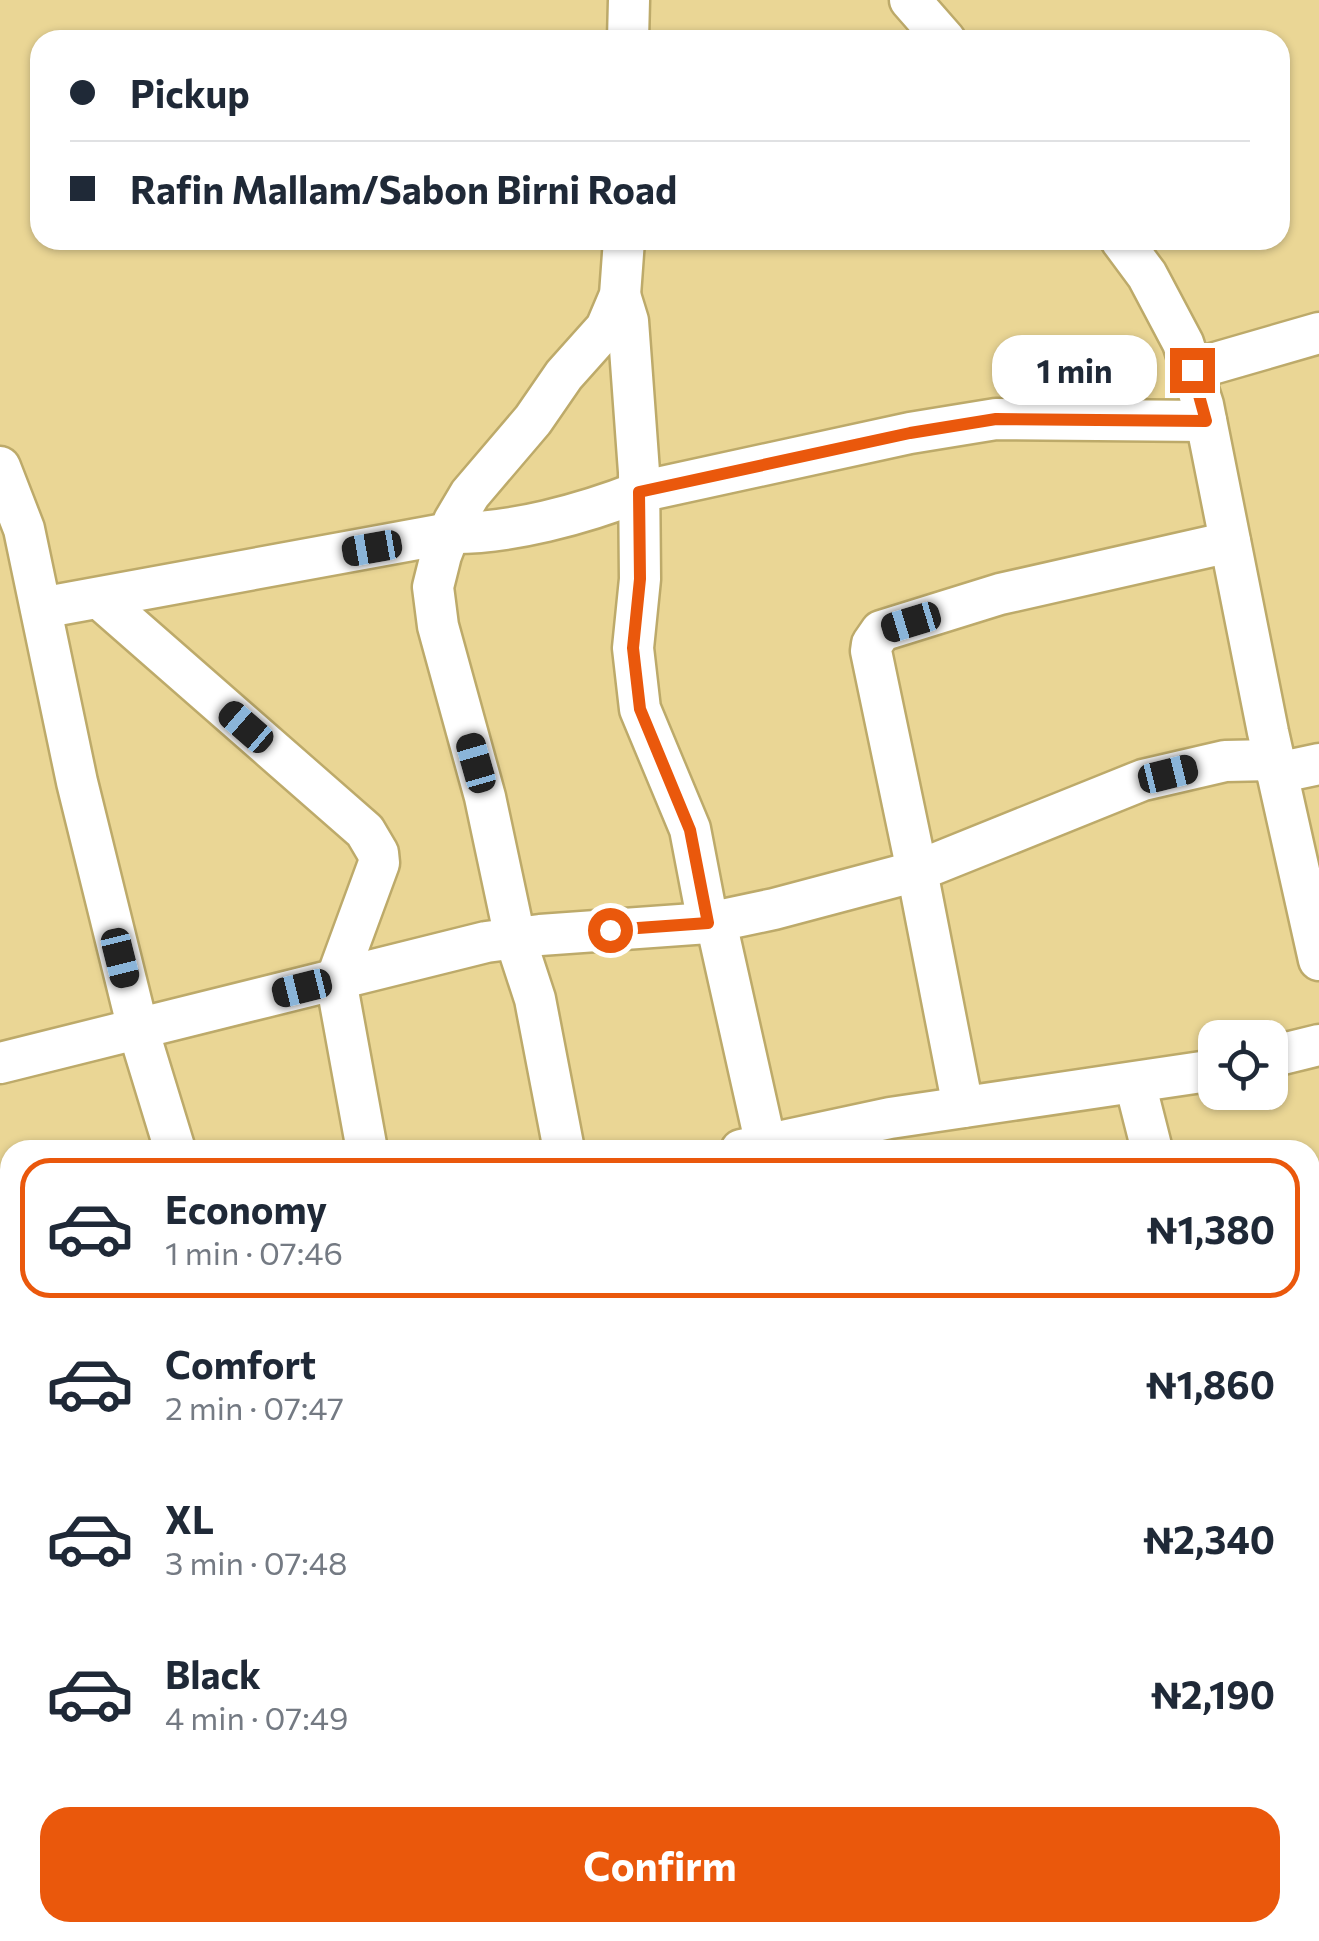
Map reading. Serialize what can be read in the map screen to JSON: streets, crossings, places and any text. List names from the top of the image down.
{
  "page": {
    "banner": ["Pickup", "Rafin Mallam/Sabon Birni Road"],
    "bubble": "1 min",
    "list": [
      {
        "name": "Economy",
        "note": "1 min · 07:46",
        "value": "₦1,380"
      },
      {
        "name": "Comfort",
        "note": "2 min · 07:47",
        "value": "₦1,860"
      },
      {
        "name": "XL",
        "note": "3 min · 07:48",
        "value": "₦2,340"
      },
      {
        "name": "Black",
        "note": "4 min · 07:49",
        "value": "₦2,190"
      }
    ],
    "buttons": "Confirm"
  }
}
